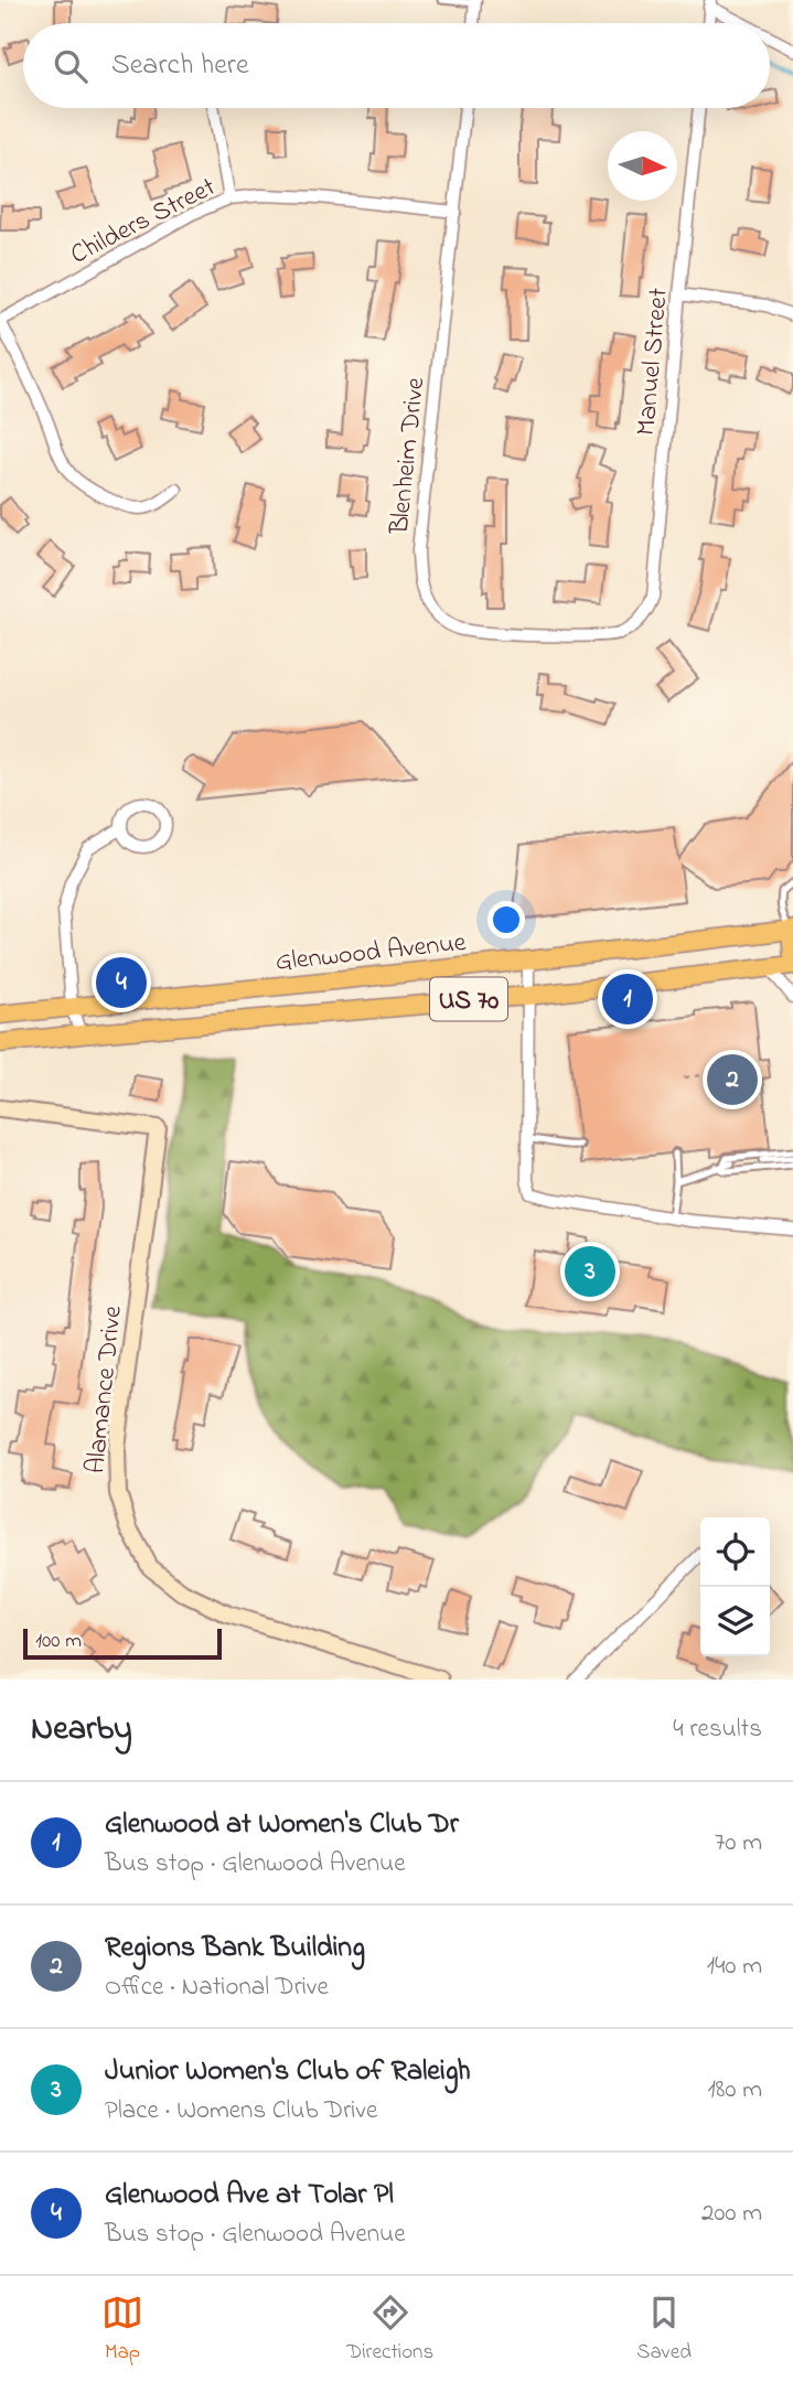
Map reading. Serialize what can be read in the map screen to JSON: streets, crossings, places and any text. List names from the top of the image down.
{
  "streets": {
    "main road": ["Glenwood Avenue", "US 70"],
    "street": [
      "Childers Street",
      "Manuel Street",
      "Blenheim Drive",
      "Alamance Drive"
    ]
  },
  "crossings": [
    ["Childers Street", "Blenheim Drive"],
    ["Manuel Street", "Blenheim Drive"]
  ],
  "scale_bar": "100 m",
  "north": "right",
  "page": {
    "search": "Search here",
    "pins": [
      "4",
      "1",
      "2",
      "3"
    ],
    "scale": "100 m",
    "heading": ["Nearby", "4 results"],
    "list": [
      {
        "mark": "1",
        "name": "Glenwood at Women's Club Dr",
        "note": "Bus stop · Glenwood Avenue",
        "value": "70 m"
      },
      {
        "mark": "2",
        "name": "Regions Bank Building",
        "note": "Office · National Drive",
        "value": "140 m"
      },
      {
        "mark": "3",
        "name": "Junior Women's Club of Raleigh",
        "note": "Place · Womens Club Drive",
        "value": "180 m"
      },
      {
        "mark": "4",
        "name": "Glenwood Ave at Tolar Pl",
        "note": "Bus stop · Glenwood Avenue",
        "value": "200 m"
      }
    ],
    "nav": ["Map", "Directions", "Saved"]
  }
}
